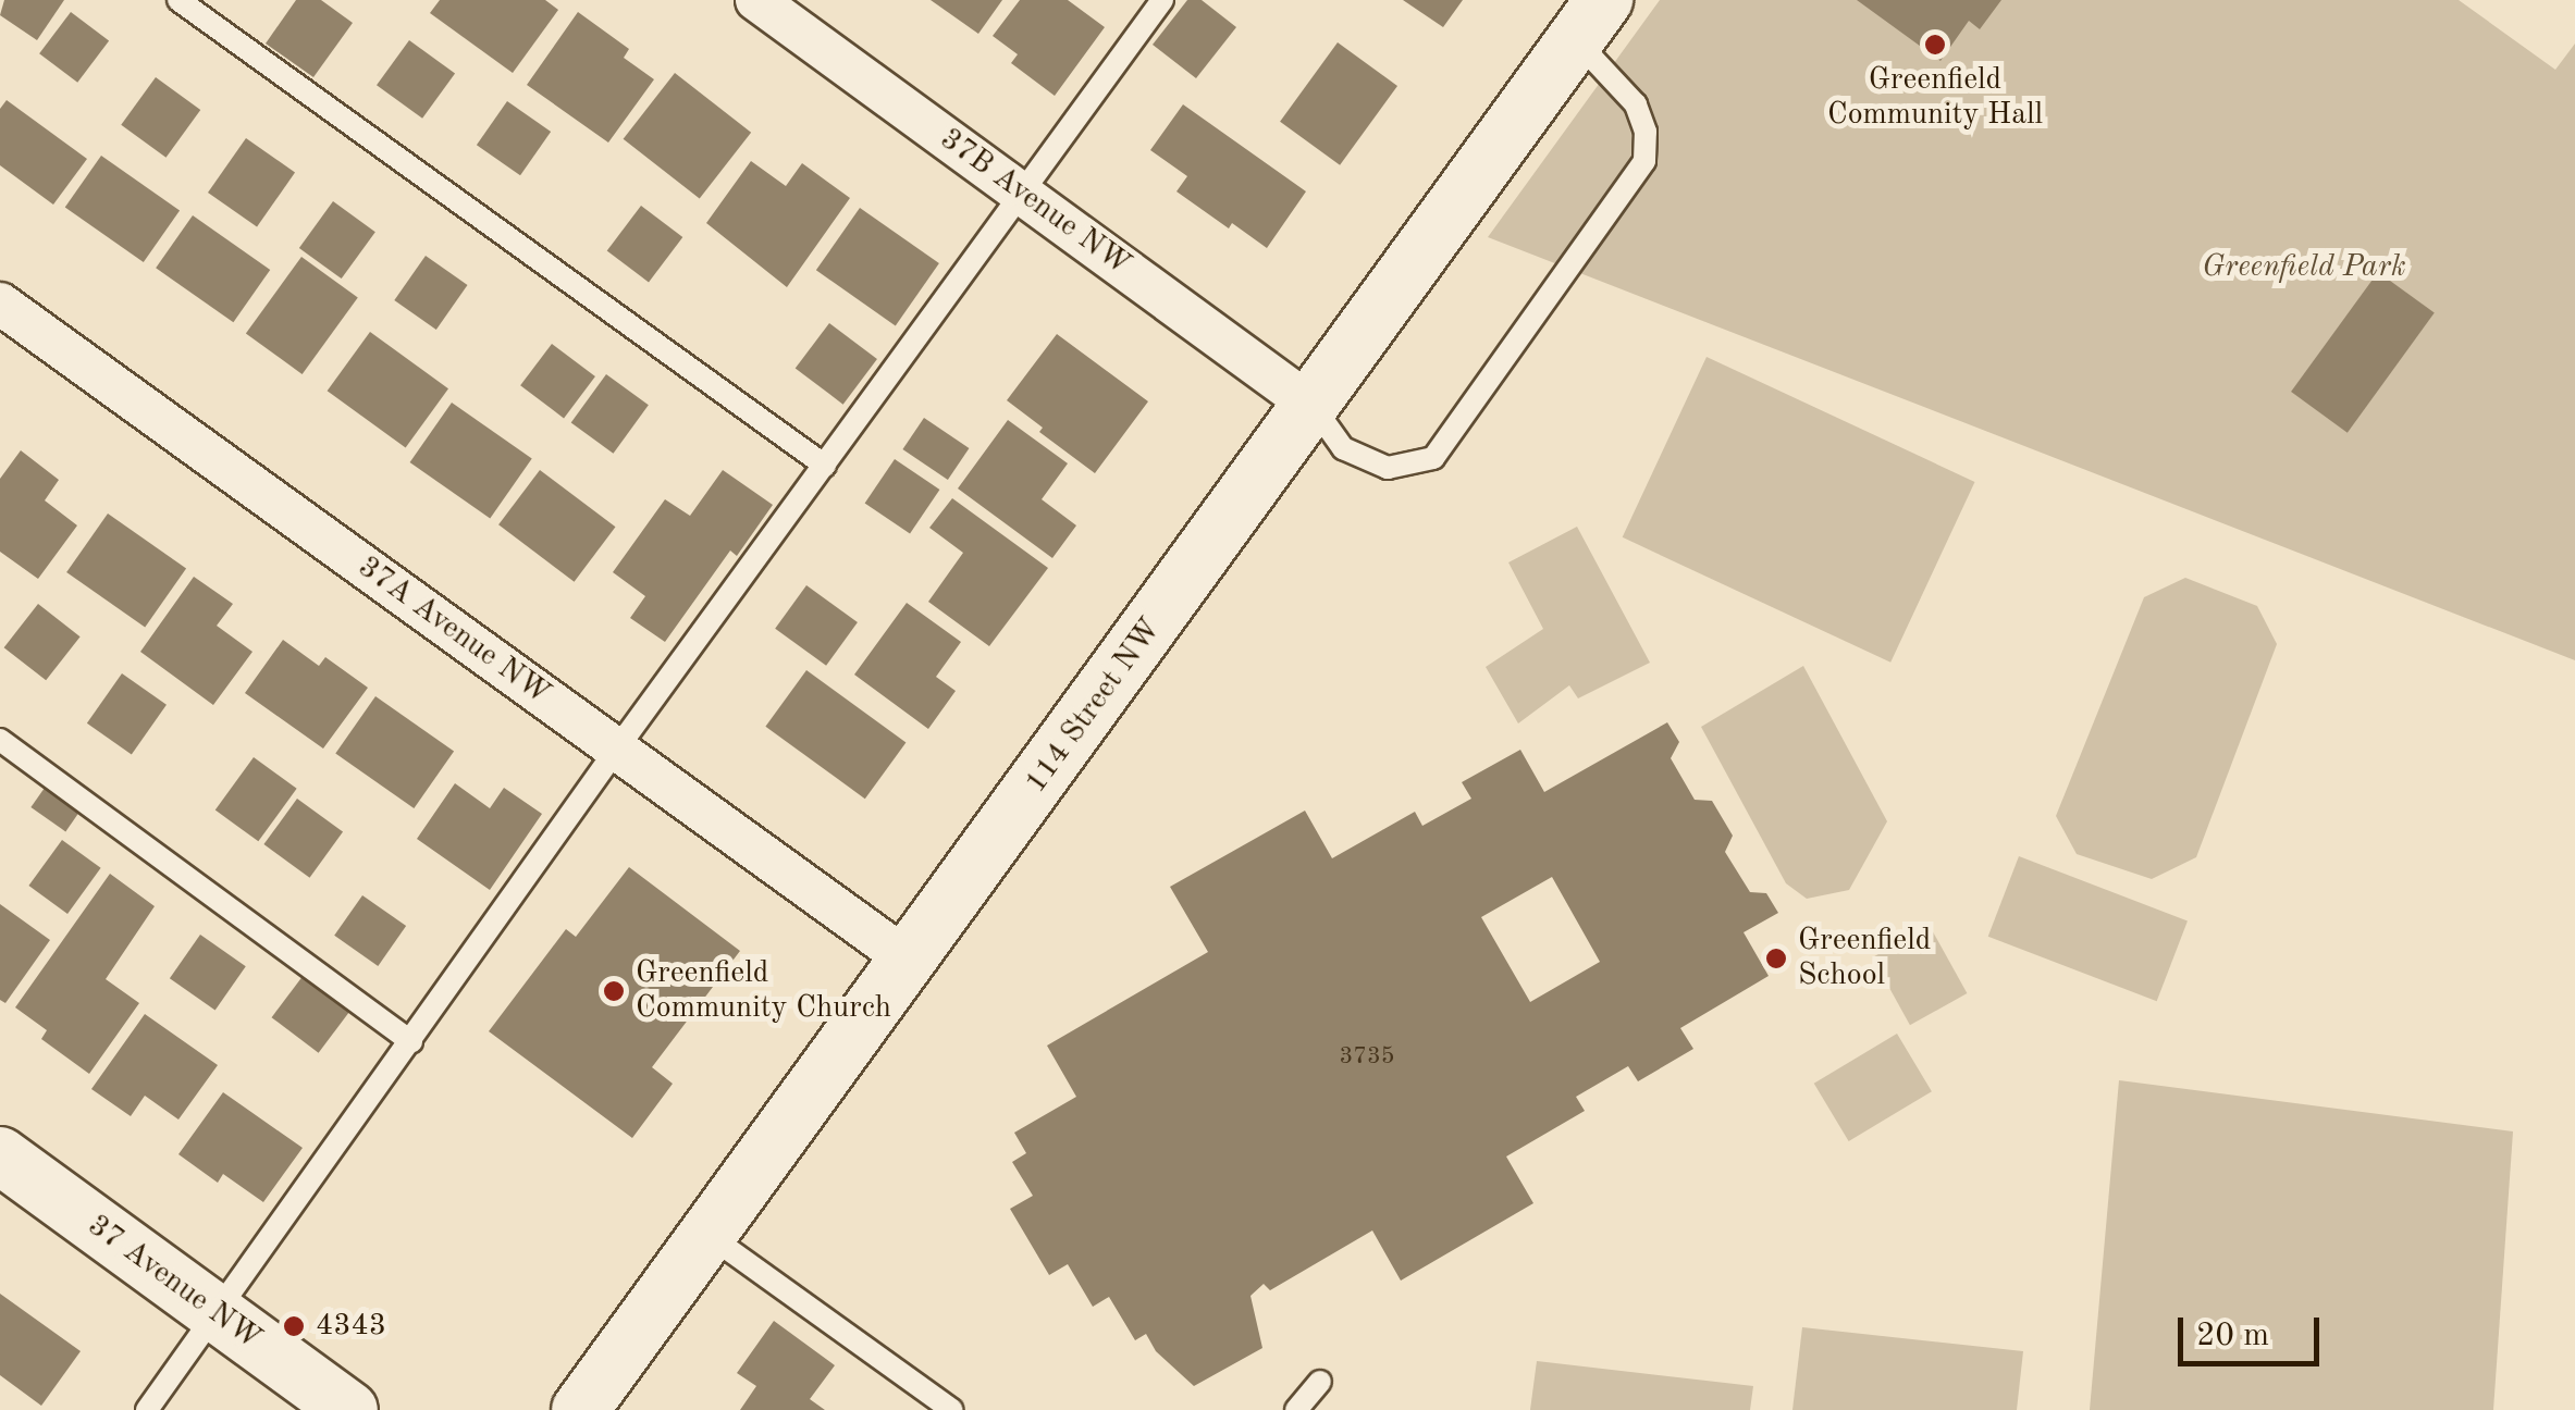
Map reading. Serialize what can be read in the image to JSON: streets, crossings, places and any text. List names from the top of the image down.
{
  "streets": {
    "street": [
      "37B Avenue NW",
      "37A Avenue NW",
      "114 Street NW",
      "37 Avenue NW"
    ]
  },
  "crossings": [
    ["37B Avenue NW", "114 Street NW"],
    ["37A Avenue NW", "114 Street NW"]
  ],
  "parks": ["Greenfield Park"],
  "places": [
    "Greenfield Community Hall",
    "Greenfield School",
    "Greenfield Community Church",
    "4343"
  ],
  "house_numbers": ["3735"],
  "scale_bar": "20 m"
}
